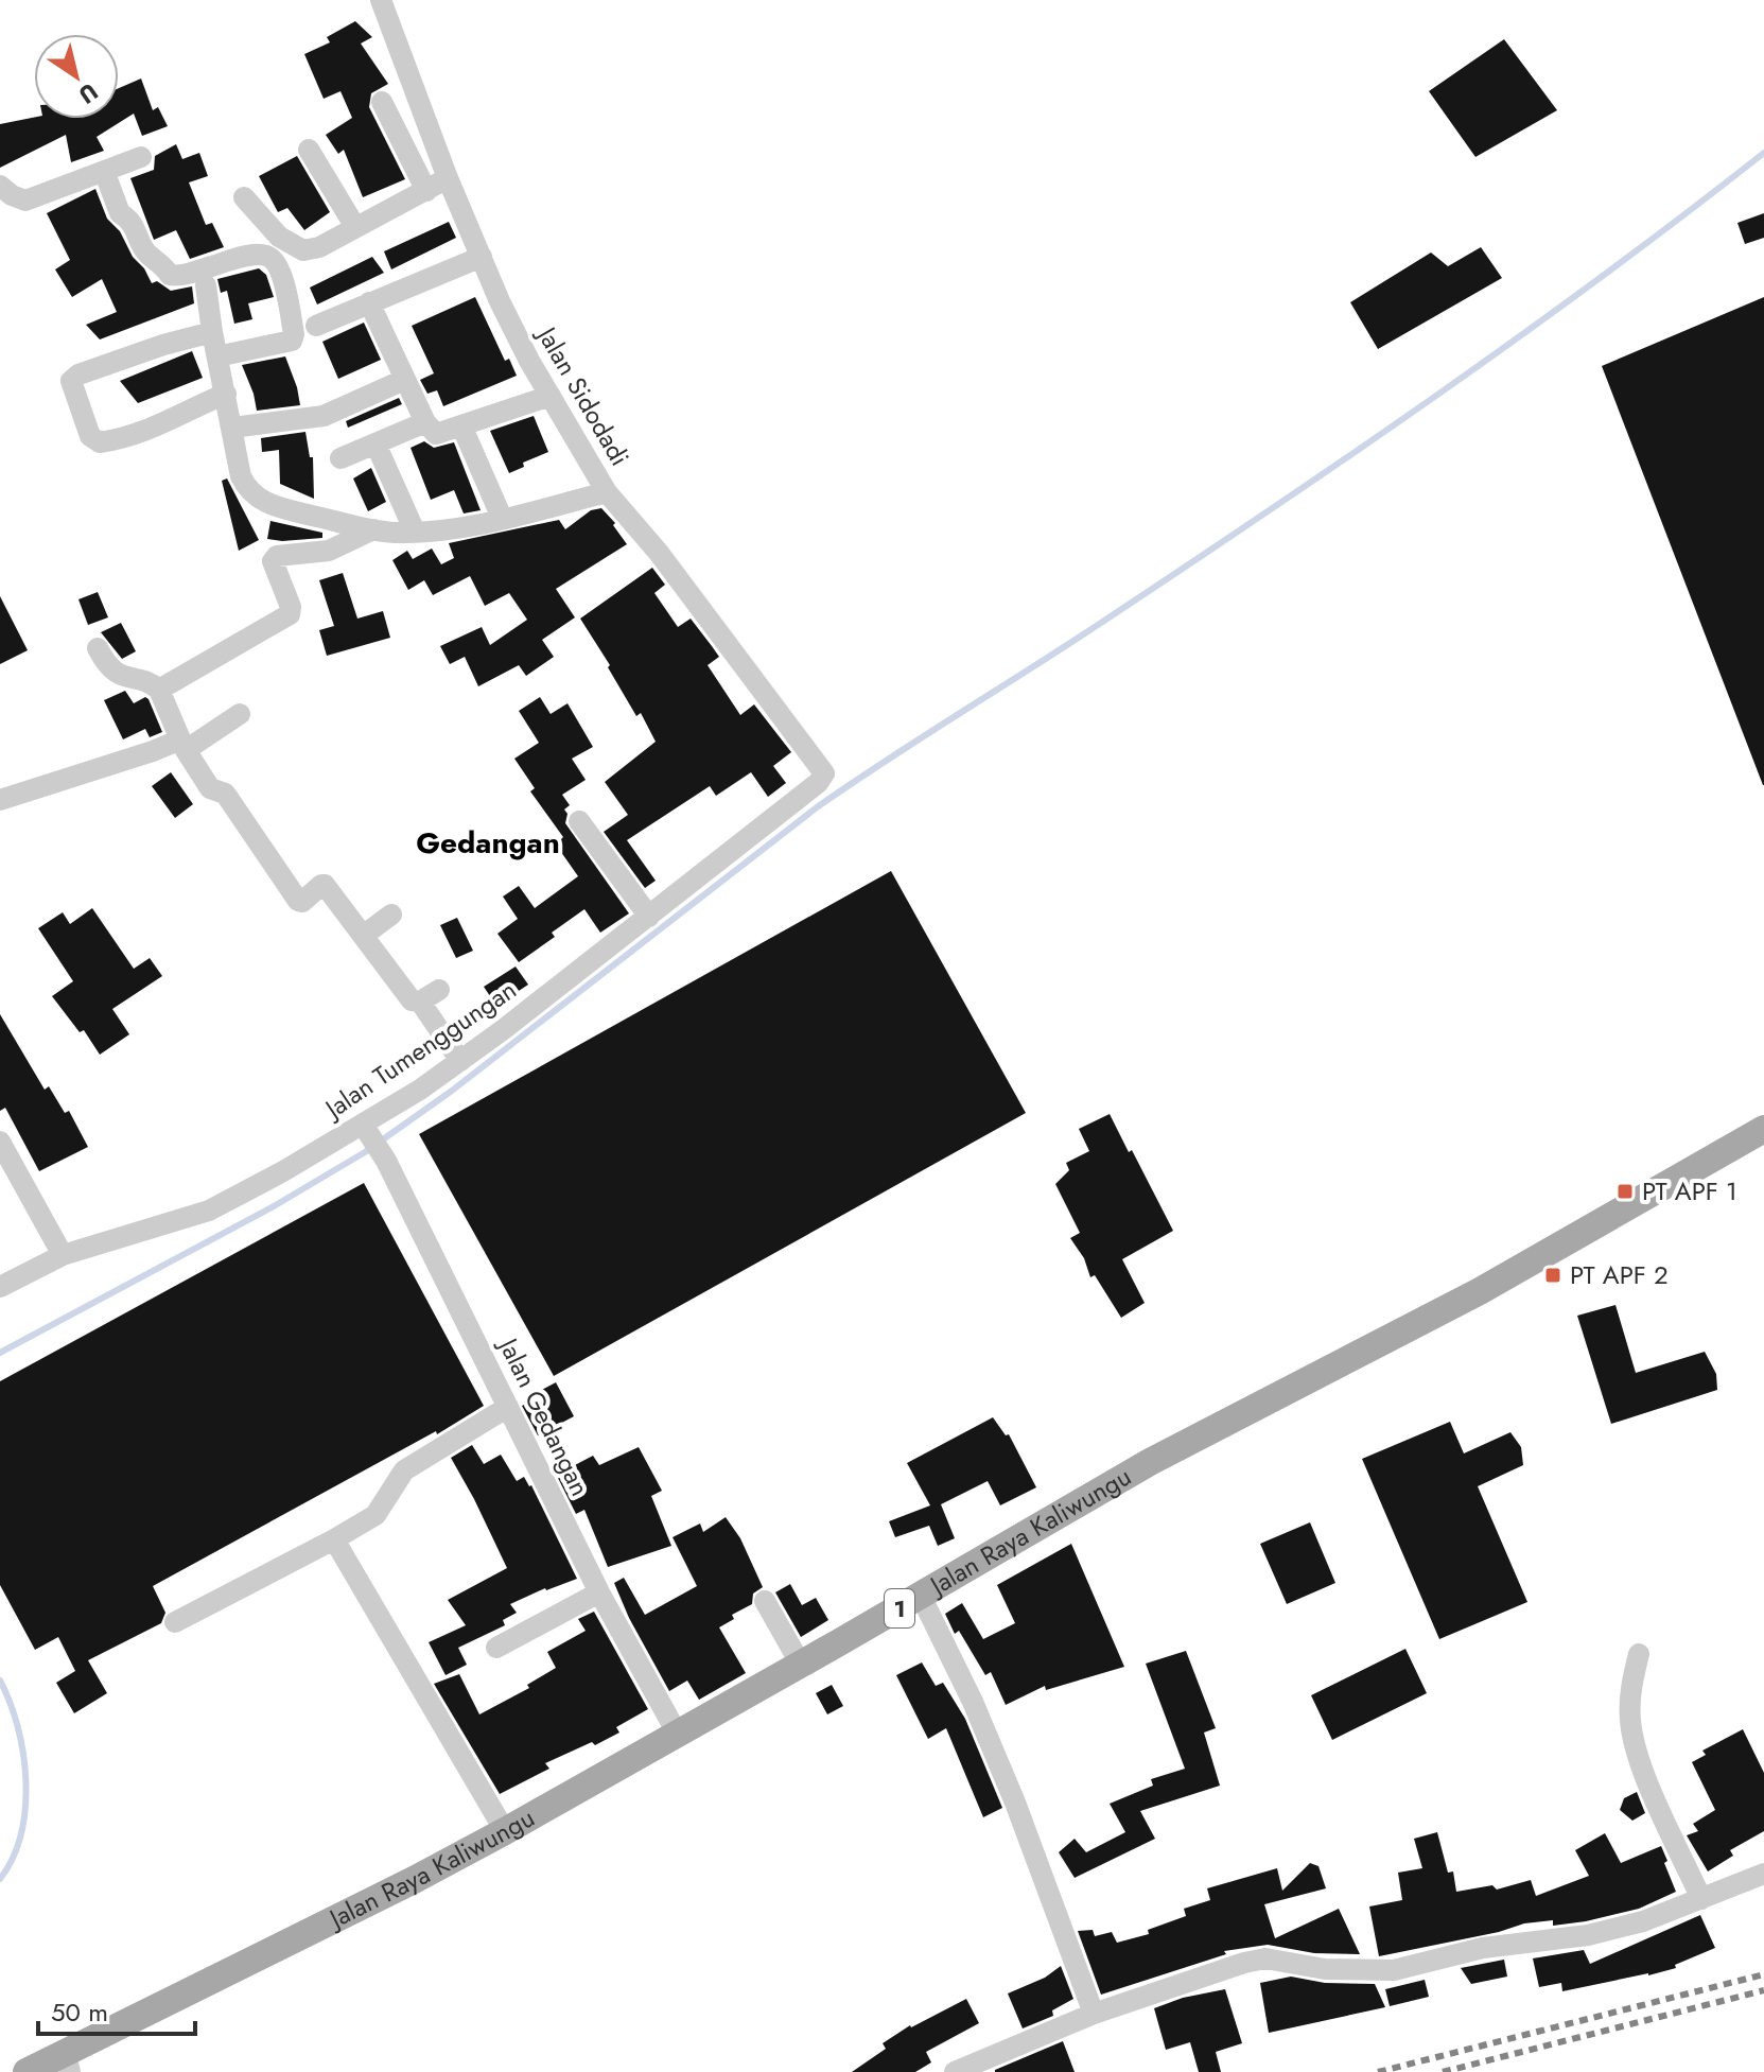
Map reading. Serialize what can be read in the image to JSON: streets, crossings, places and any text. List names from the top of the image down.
{
  "streets": {
    "main road": ["Jalan Raya Kaliwungu", "1"],
    "street": ["Jalan Sidodadi", "Jalan Tumenggungan", "Jalan Gedangan"]
  },
  "crossings": [
    ["Jalan Sidodadi", "Jalan Tumenggungan"],
    ["Jalan Tumenggungan", "Jalan Gedangan"],
    ["Jalan Gedangan", "Jalan Raya Kaliwungu"]
  ],
  "districts": ["Gedangan"],
  "places": {
    "transit": ["PT APF 1", "PT APF 2"]
  },
  "scale_bar": "50 m",
  "north": "bottom right"
}
